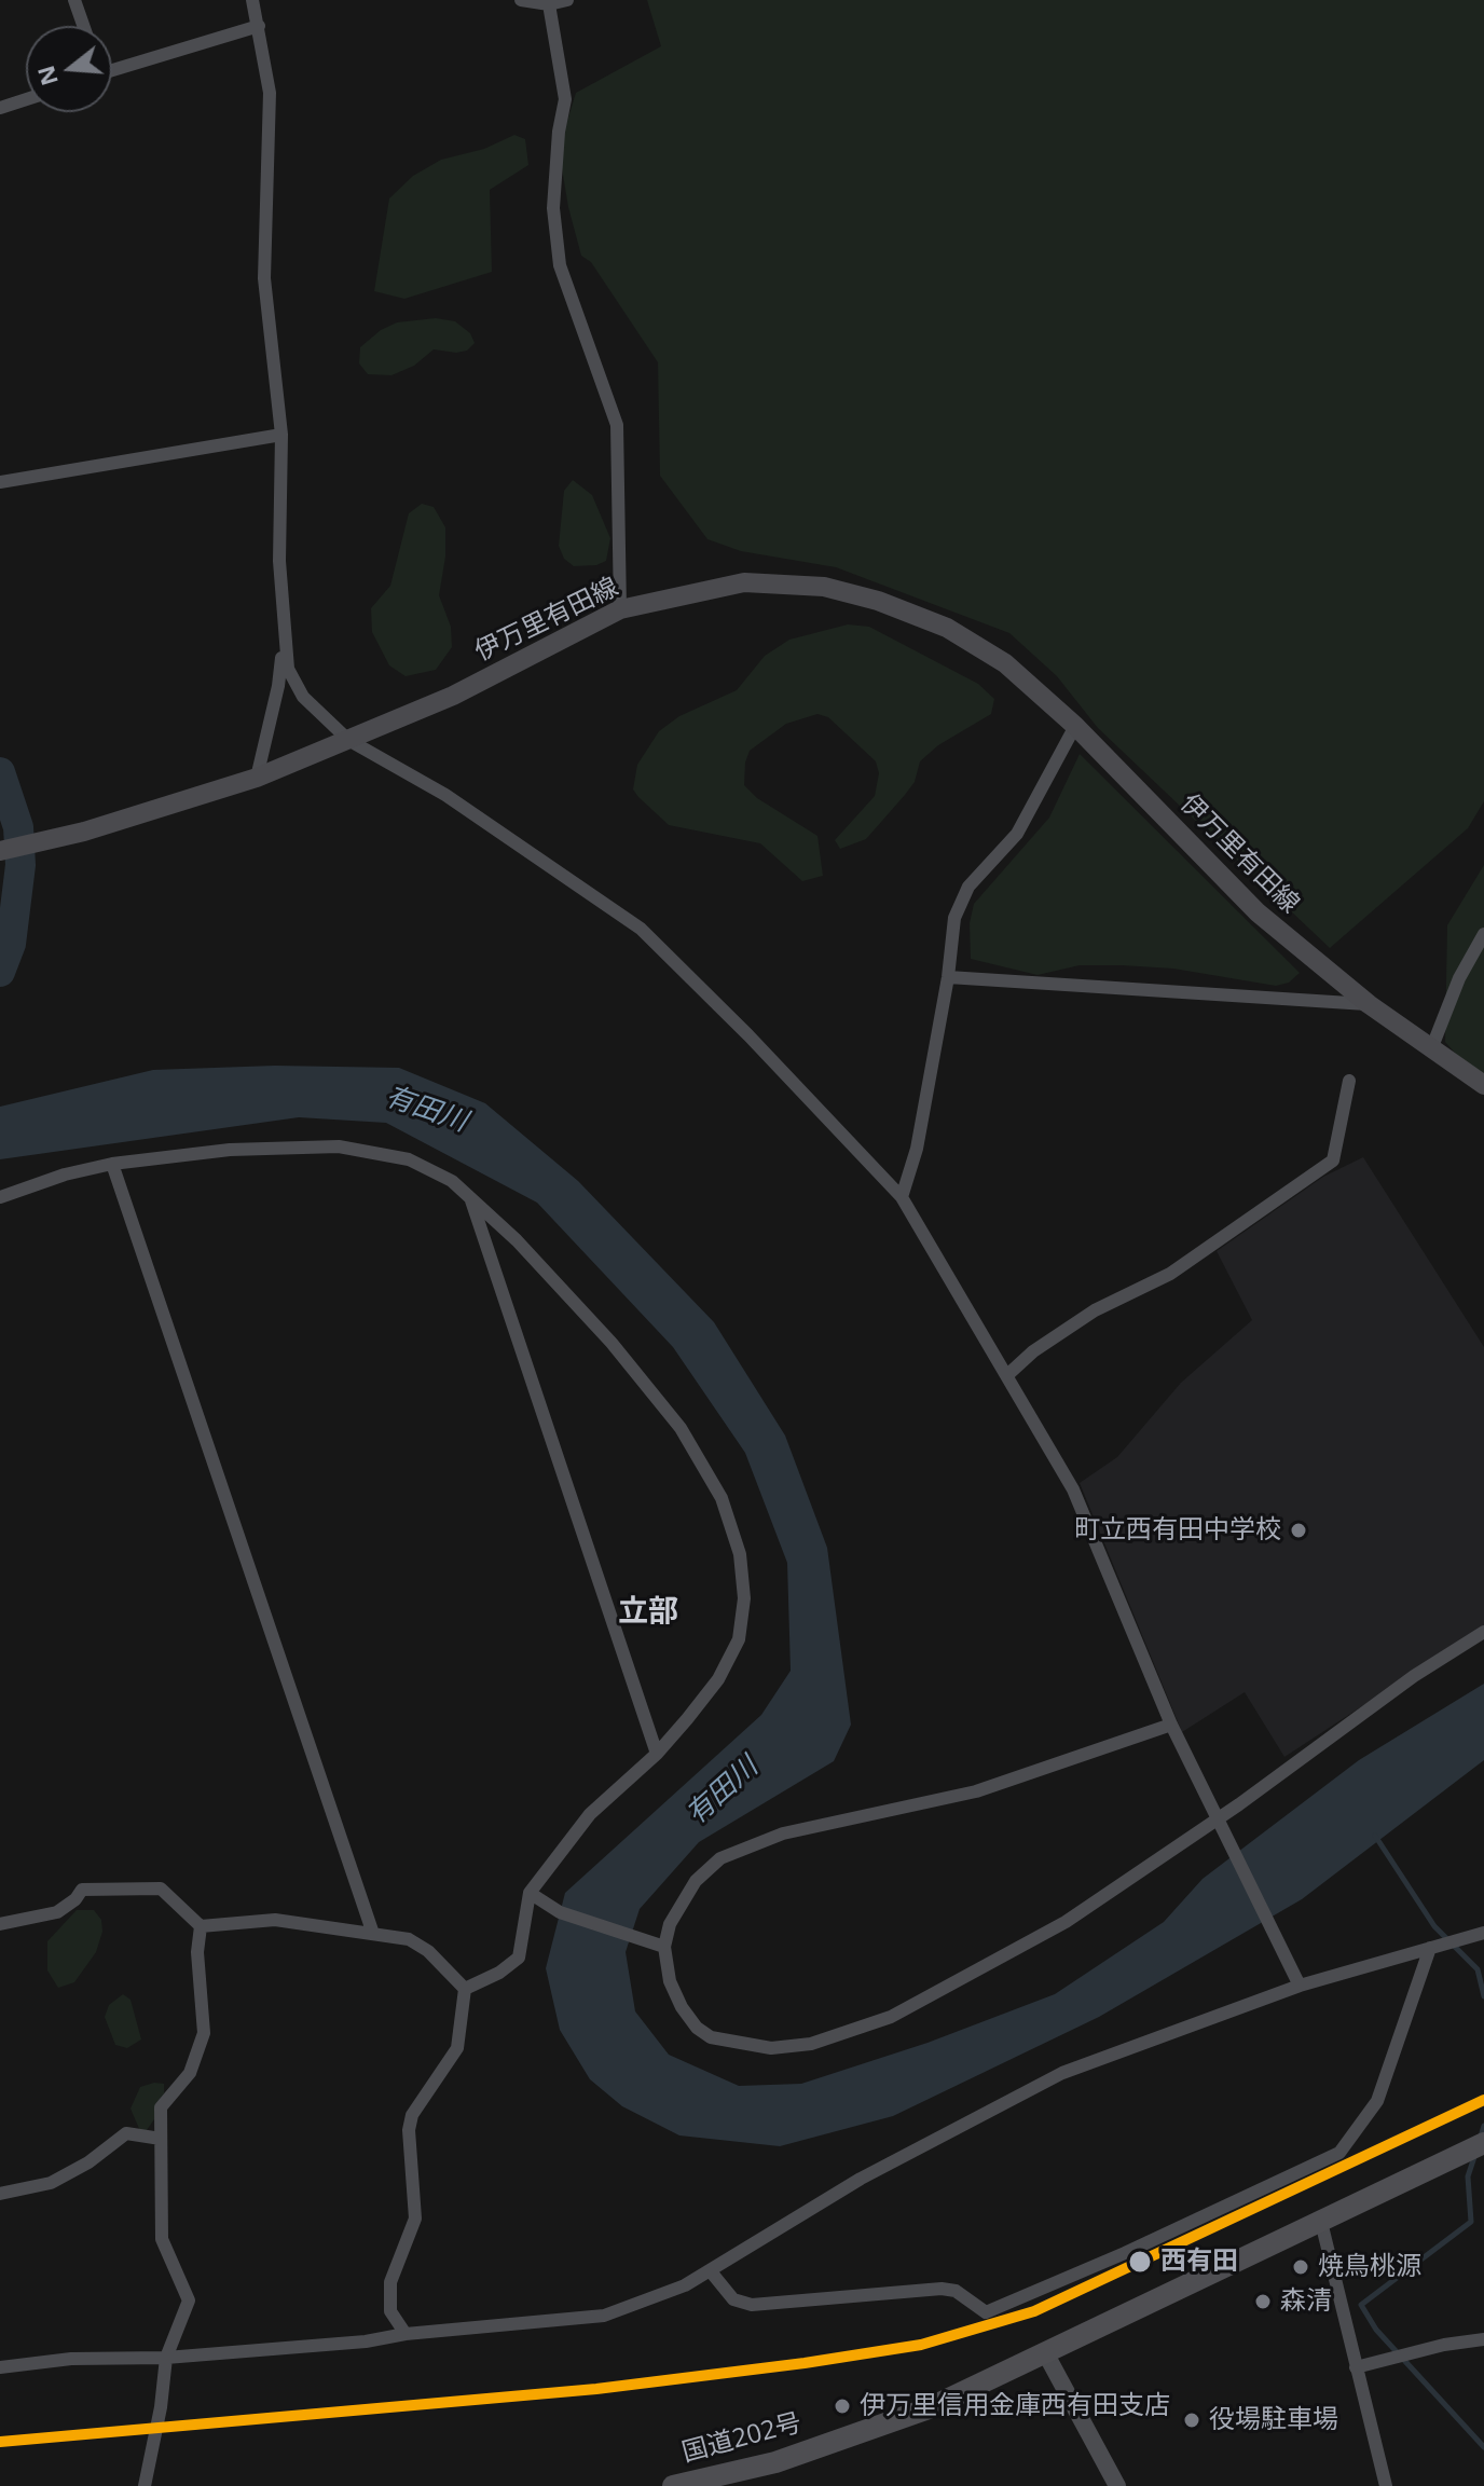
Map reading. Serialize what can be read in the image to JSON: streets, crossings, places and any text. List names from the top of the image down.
{
  "streets": {
    "highway": ["国道202号"],
    "main road": ["伊万里有田線"]
  },
  "districts": ["立部"],
  "water": ["有田川"],
  "places": [
    "町立西有田中学校",
    "西有田",
    "焼鳥桃源",
    "森清",
    "伊万里信用金庫西有田支店",
    "役場駐車場"
  ],
  "north": "left"
}
